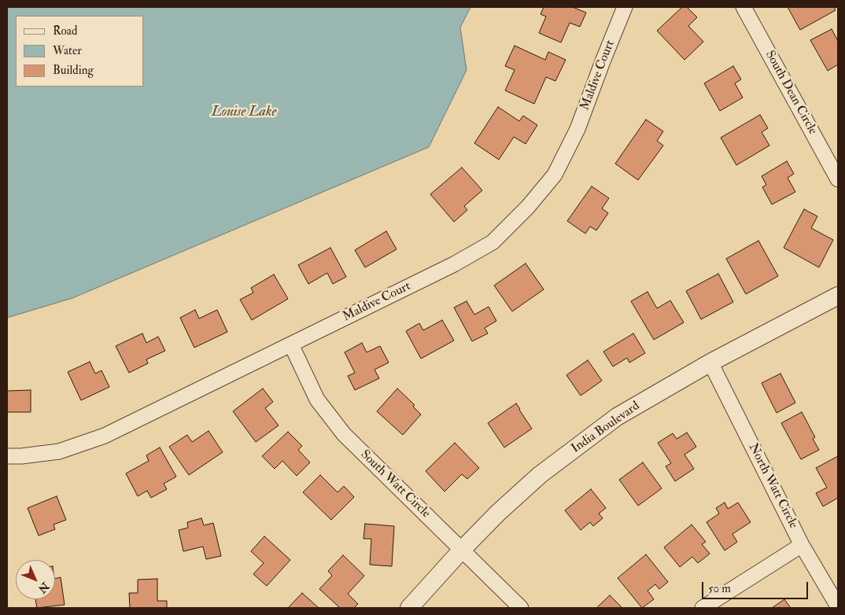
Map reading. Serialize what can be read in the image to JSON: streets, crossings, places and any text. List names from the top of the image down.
{
  "streets": {
    "street": [
      "Maldive Court",
      "South Dean Circle",
      "India Boulevard",
      "South Watt Circle",
      "North Watt Circle"
    ]
  },
  "crossings": [
    ["Maldive Court", "South Watt Circle"],
    ["India Boulevard", "South Watt Circle"],
    ["India Boulevard", "North Watt Circle"]
  ],
  "water": ["Louise Lake"],
  "legend": ["Road", "Water", "Building"],
  "scale_bar": "50 m",
  "north": "bottom right"
}
